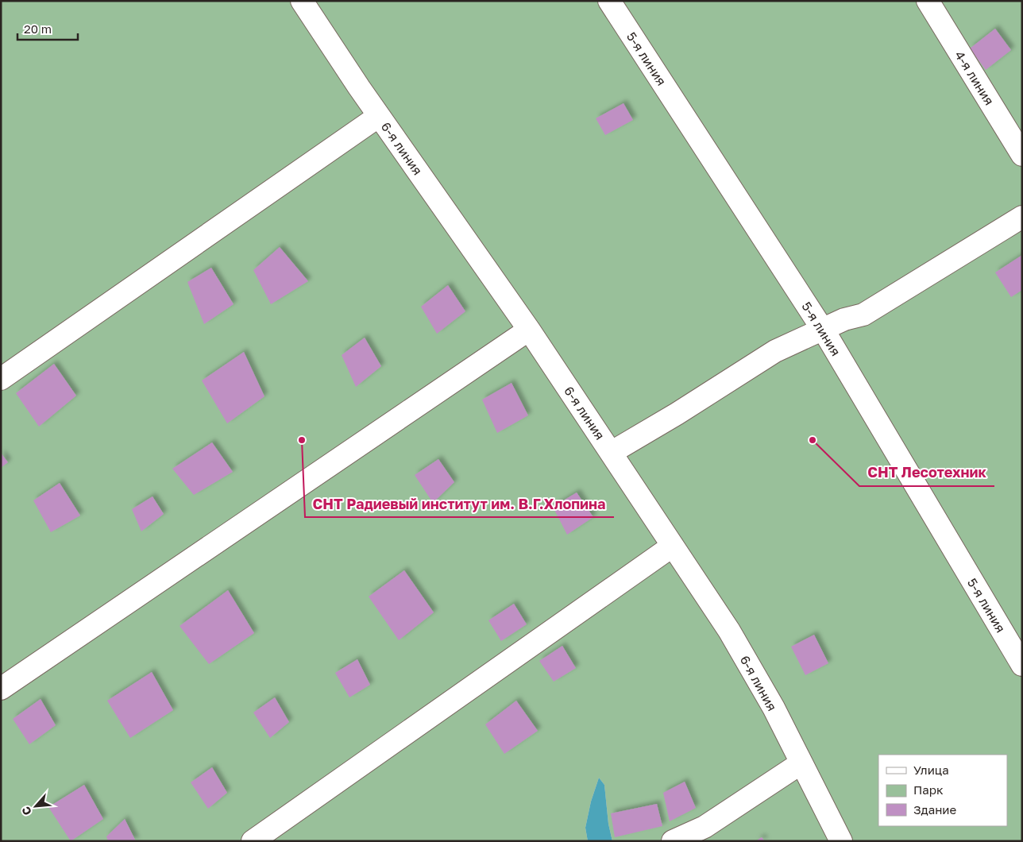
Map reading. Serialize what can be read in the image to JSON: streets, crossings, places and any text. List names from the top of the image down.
{
  "streets": {
    "street": ["5-я линия", "4-я линия", "6-я линия"]
  },
  "places": ["СНТ Радиевый институт им. В.Г.Хлопина", "СНТ Лесотехник"],
  "legend": ["Улица", "Парк", "Здание"],
  "scale_bar": "20 m",
  "north": "bottom left"
}
